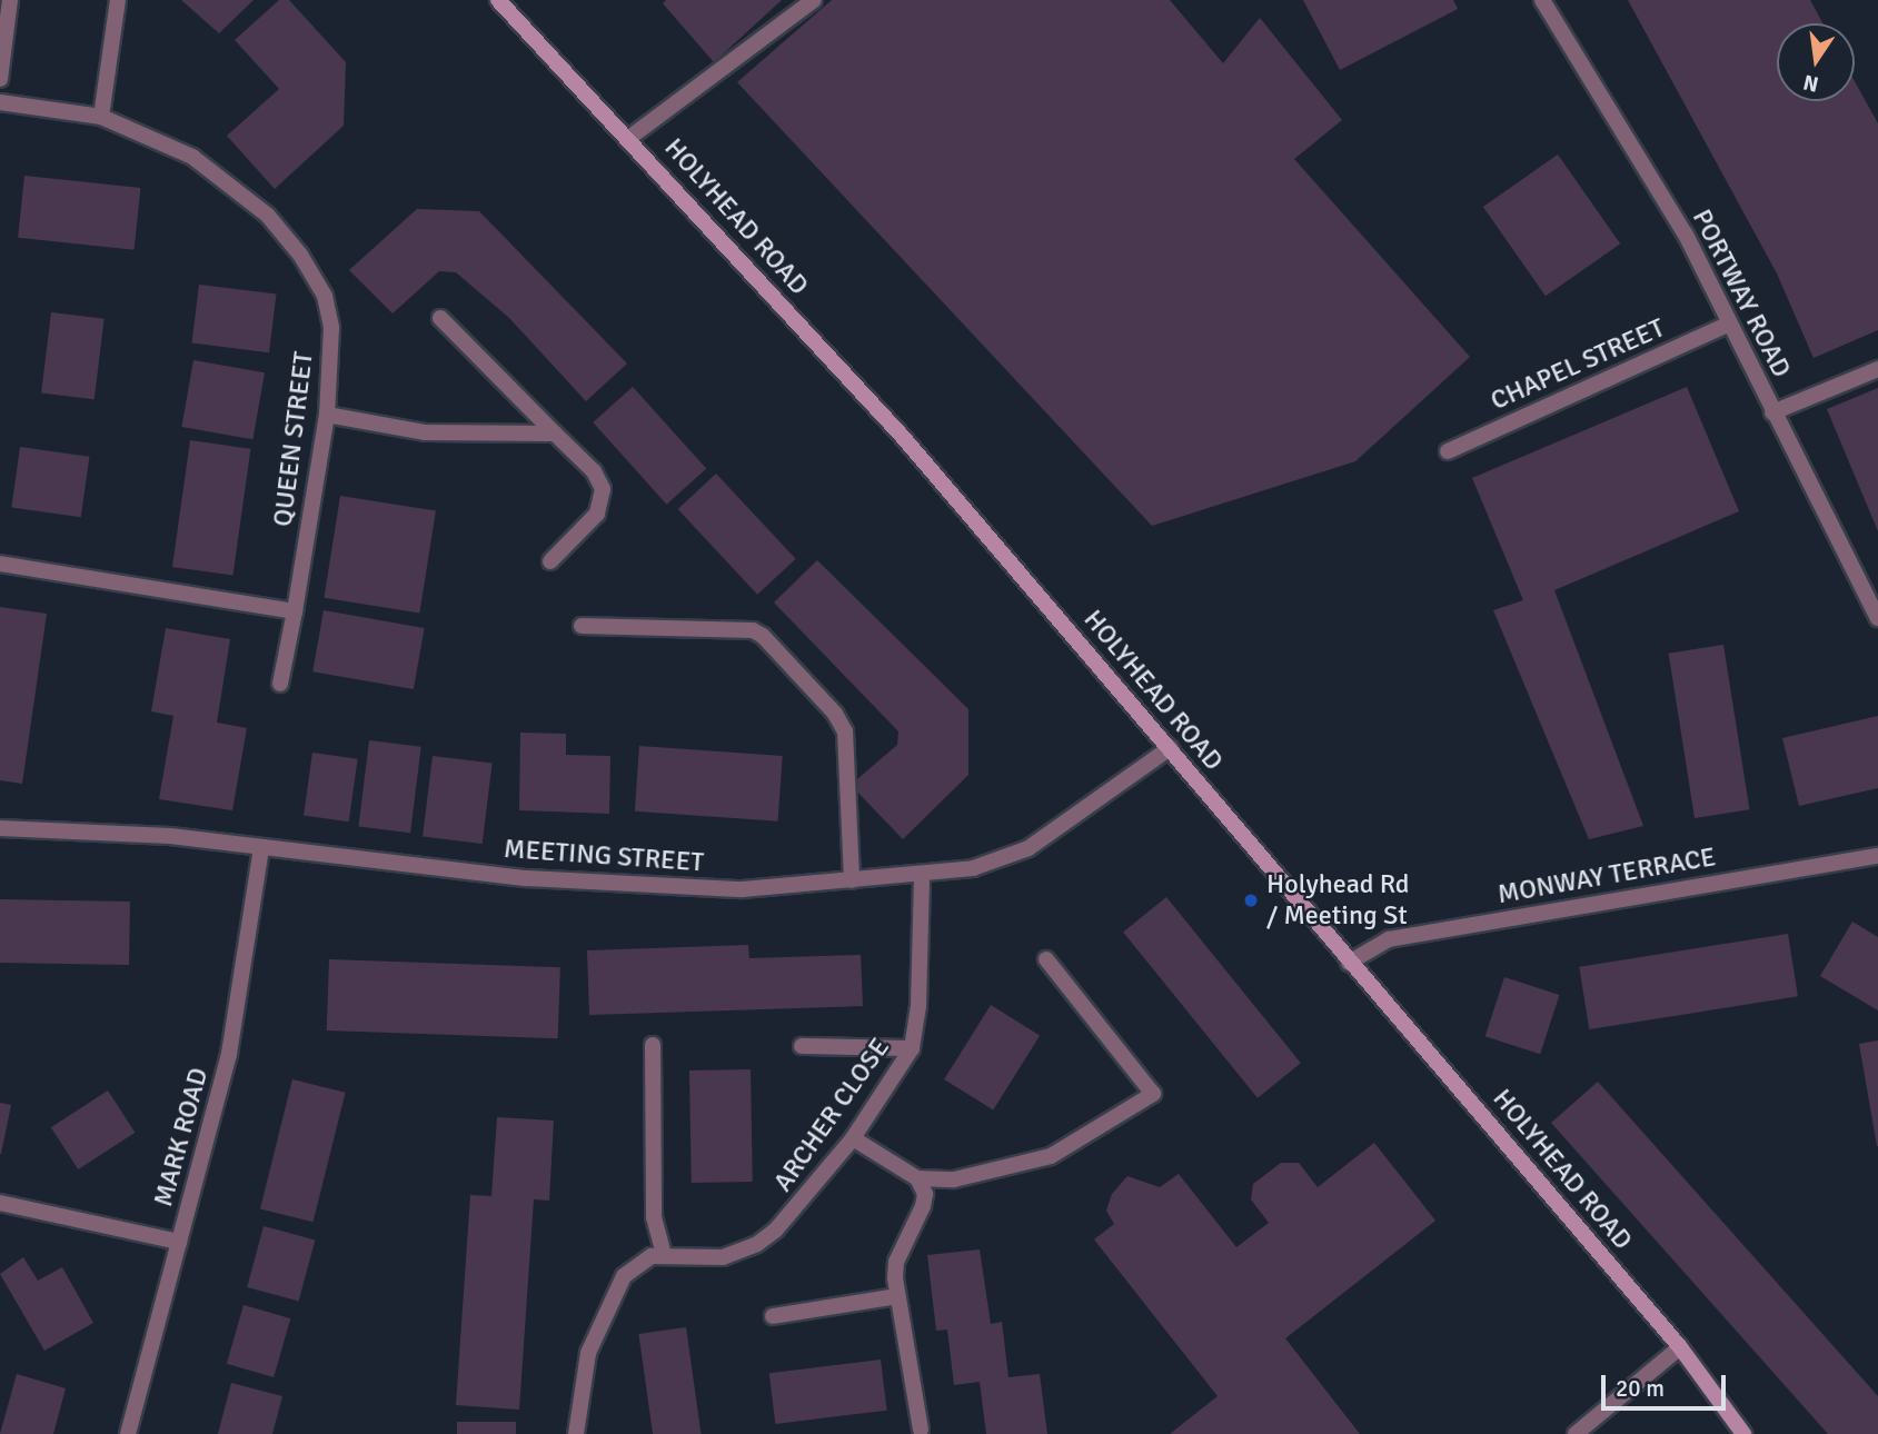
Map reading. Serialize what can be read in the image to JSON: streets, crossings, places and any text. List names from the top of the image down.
{
  "streets": {
    "street": [
      "HOLYHEAD ROAD",
      "PORTWAY ROAD",
      "CHAPEL STREET",
      "QUEEN STREET",
      "MEETING STREET",
      "MONWAY TERRACE",
      "ARCHER CLOSE",
      "MARK ROAD"
    ]
  },
  "crossings": [
    ["HOLYHEAD ROAD", "MEETING STREET"],
    ["HOLYHEAD ROAD", "MONWAY TERRACE"],
    ["PORTWAY ROAD", "CHAPEL STREET"],
    ["MEETING STREET", "ARCHER CLOSE"],
    ["MEETING STREET", "MARK ROAD"]
  ],
  "places": ["Holyhead Rd / Meeting St"],
  "scale_bar": "20 m",
  "north": "bottom"
}
